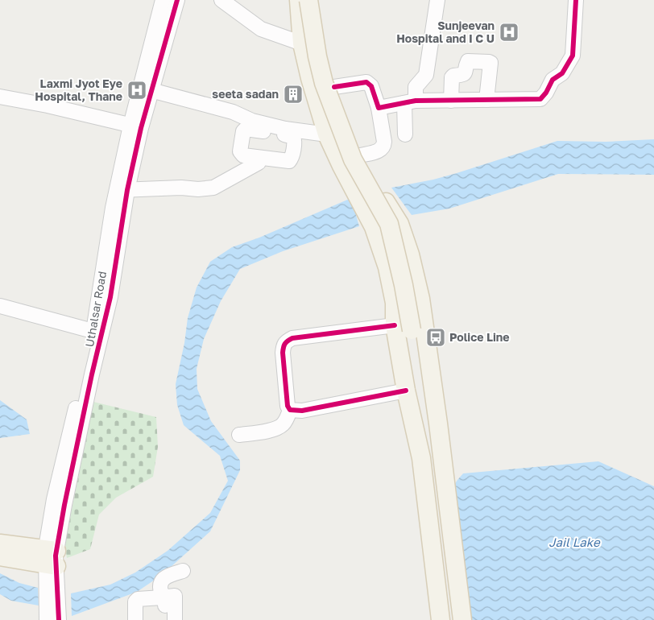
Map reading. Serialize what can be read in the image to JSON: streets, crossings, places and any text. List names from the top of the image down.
{
  "streets": {
    "street": ["Uthalsar Road"]
  },
  "water": ["Jail Lake"],
  "places": {
    "hospital": ["Sunjeevan Hospital and I C U", "Laxmi Jyot Eye Hospital, Thane"],
    "building": ["seeta sadan"],
    "bus stop": ["Police Line"]
  }
}
